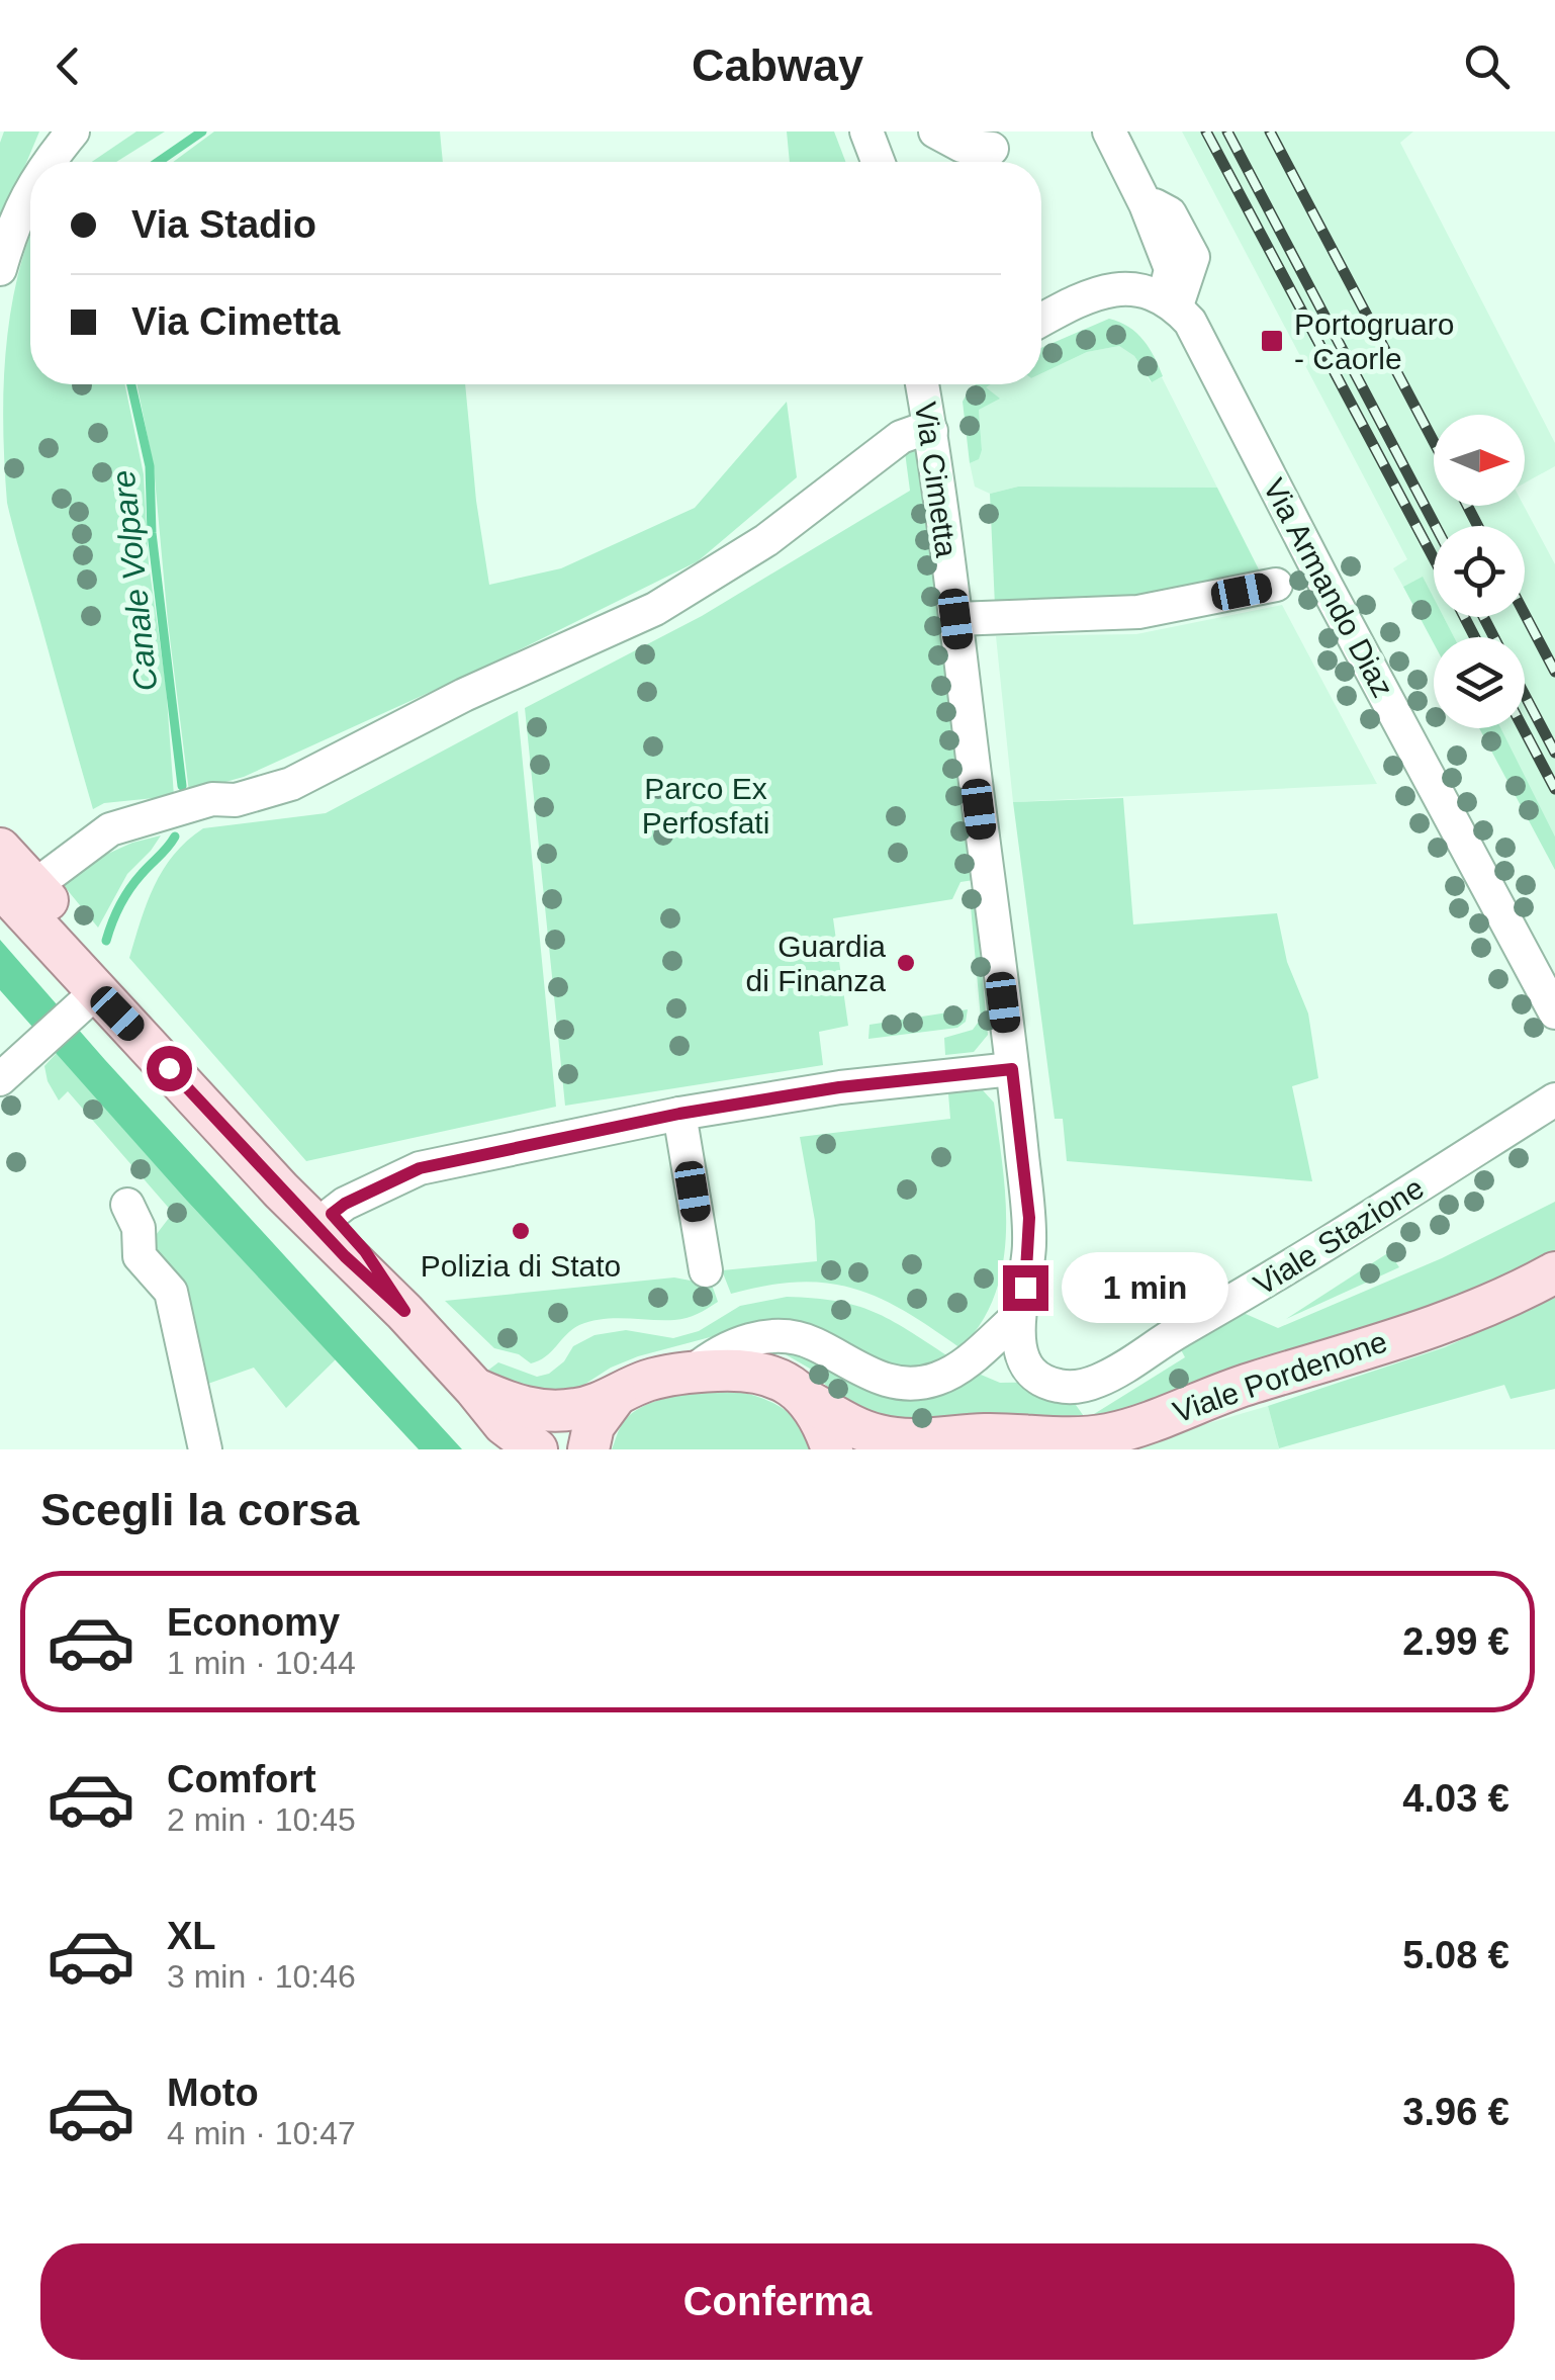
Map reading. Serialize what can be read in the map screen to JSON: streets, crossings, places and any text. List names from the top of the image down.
{
  "streets": {
    "main road": ["Viale Pordenone"],
    "street": ["Via Cimetta", "Via Armando Diaz", "Viale Stazione"]
  },
  "crossings": [
    ["Via Cimetta", "Viale Stazione"]
  ],
  "water": ["Canale Volpare"],
  "parks": ["Parco Ex Perfosfati"],
  "places": {
    "transit": ["Portogruaro - Caorle"],
    "other": ["Guardia di Finanza", "Polizia di Stato"]
  },
  "north": "right",
  "page": {
    "header": "Cabway",
    "banner": ["Via Stadio", "Via Cimetta"],
    "bubble": "1 min",
    "heading": "Scegli la corsa",
    "list": [
      {
        "name": "Economy",
        "note": "1 min · 10:44",
        "value": "2.99 €"
      },
      {
        "name": "Comfort",
        "note": "2 min · 10:45",
        "value": "4.03 €"
      },
      {
        "name": "XL",
        "note": "3 min · 10:46",
        "value": "5.08 €"
      },
      {
        "name": "Moto",
        "note": "4 min · 10:47",
        "value": "3.96 €"
      }
    ],
    "buttons": "Conferma"
  }
}
